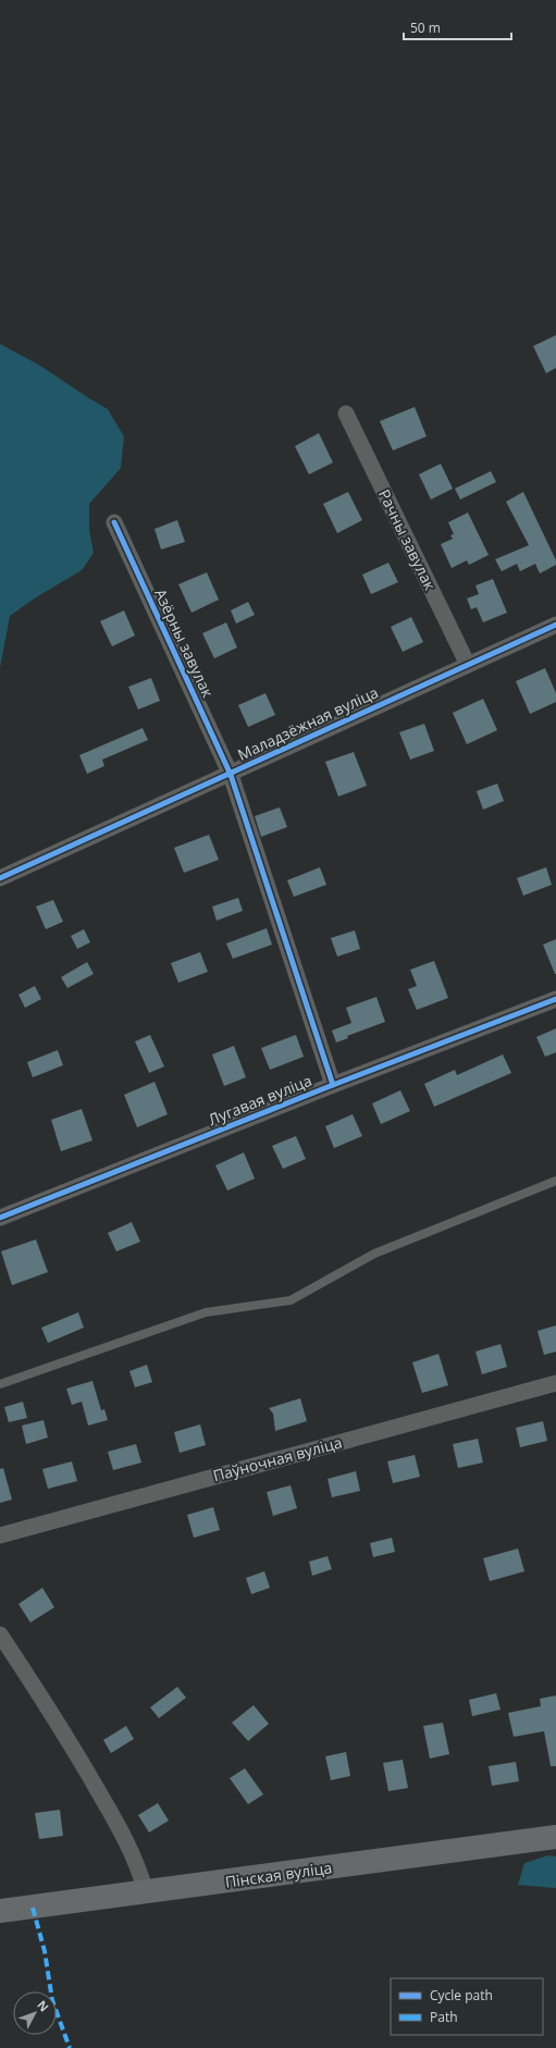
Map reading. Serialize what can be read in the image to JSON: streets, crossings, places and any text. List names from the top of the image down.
{
  "streets": {
    "main road": ["Пінская вуліца"],
    "street": [
      "Рачны завулак",
      "Азёрны завулак",
      "Маладзёжная вуліца",
      "Лугавая вуліца",
      "Паўночная вуліца"
    ]
  },
  "crossings": [
    ["Рачны завулак", "Маладзёжная вуліца"],
    ["Азёрны завулак", "Маладзёжная вуліца"],
    ["Азёрны завулак", "Лугавая вуліца"]
  ],
  "legend": ["Cycle path", "Path"],
  "scale_bar": "50 m",
  "north": "top right"
}
